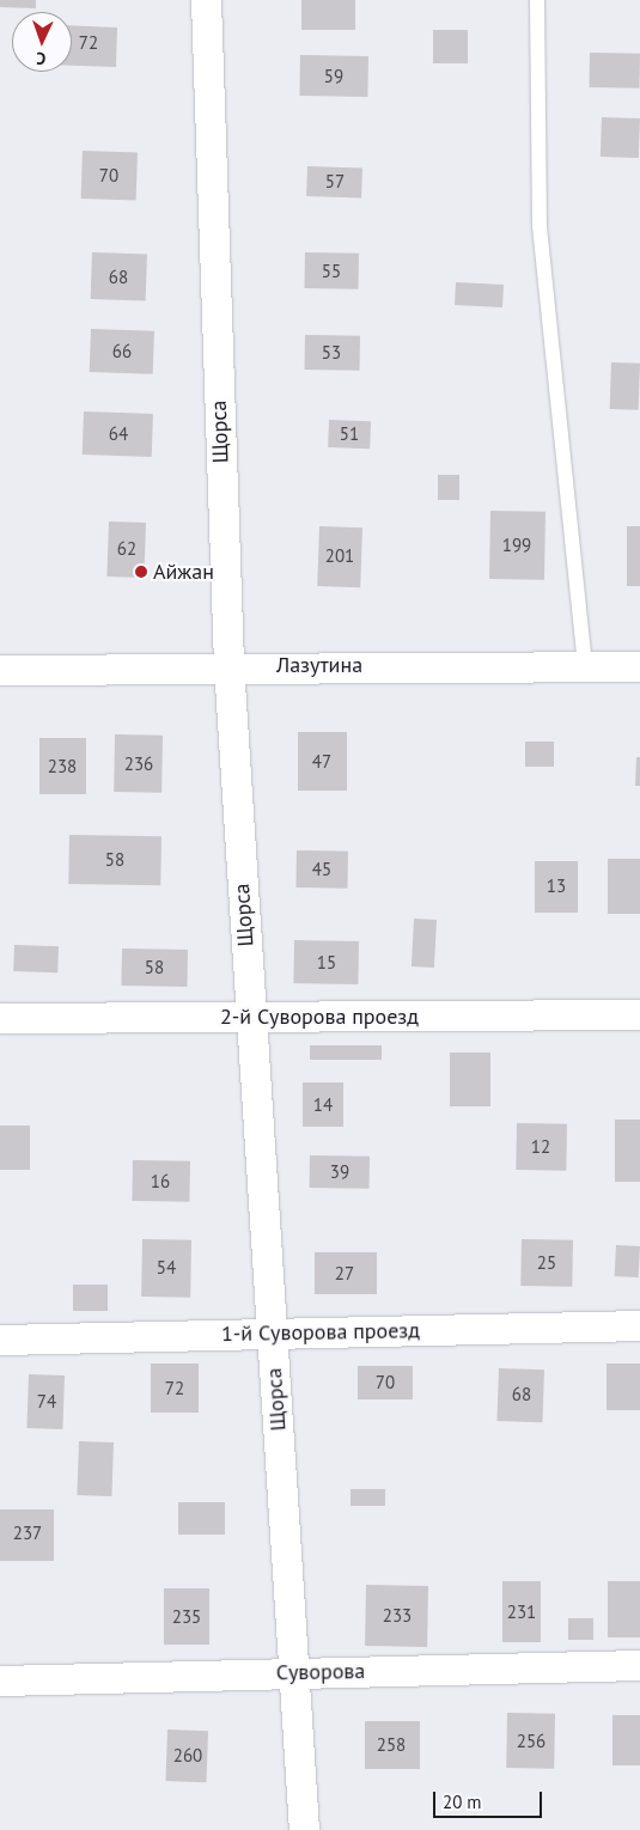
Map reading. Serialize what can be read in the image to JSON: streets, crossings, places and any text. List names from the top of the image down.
{
  "streets": {
    "street": [
      "Щорса",
      "Лазутина",
      "2-й Суворова проезд",
      "1-й Суворова проезд",
      "Суворова"
    ]
  },
  "crossings": [
    ["Щорса", "Лазутина"],
    ["Щорса", "2-й Суворова проезд"],
    ["Щорса", "1-й Суворова проезд"],
    ["Щорса", "Суворова"]
  ],
  "places": ["Айжан"],
  "house_numbers": [
    "72",
    "59",
    "70",
    "57",
    "55",
    "68",
    "66",
    "53",
    "64",
    "51",
    "199",
    "62",
    "201",
    "47",
    "236",
    "238",
    "58",
    "45",
    "13",
    "15",
    "58",
    "14",
    "12",
    "39",
    "16",
    "25",
    "54",
    "27",
    "70",
    "72",
    "68",
    "74",
    "237",
    "231",
    "233",
    "235",
    "256",
    "258",
    "260"
  ],
  "scale_bar": "20 m",
  "north": "bottom"
}
